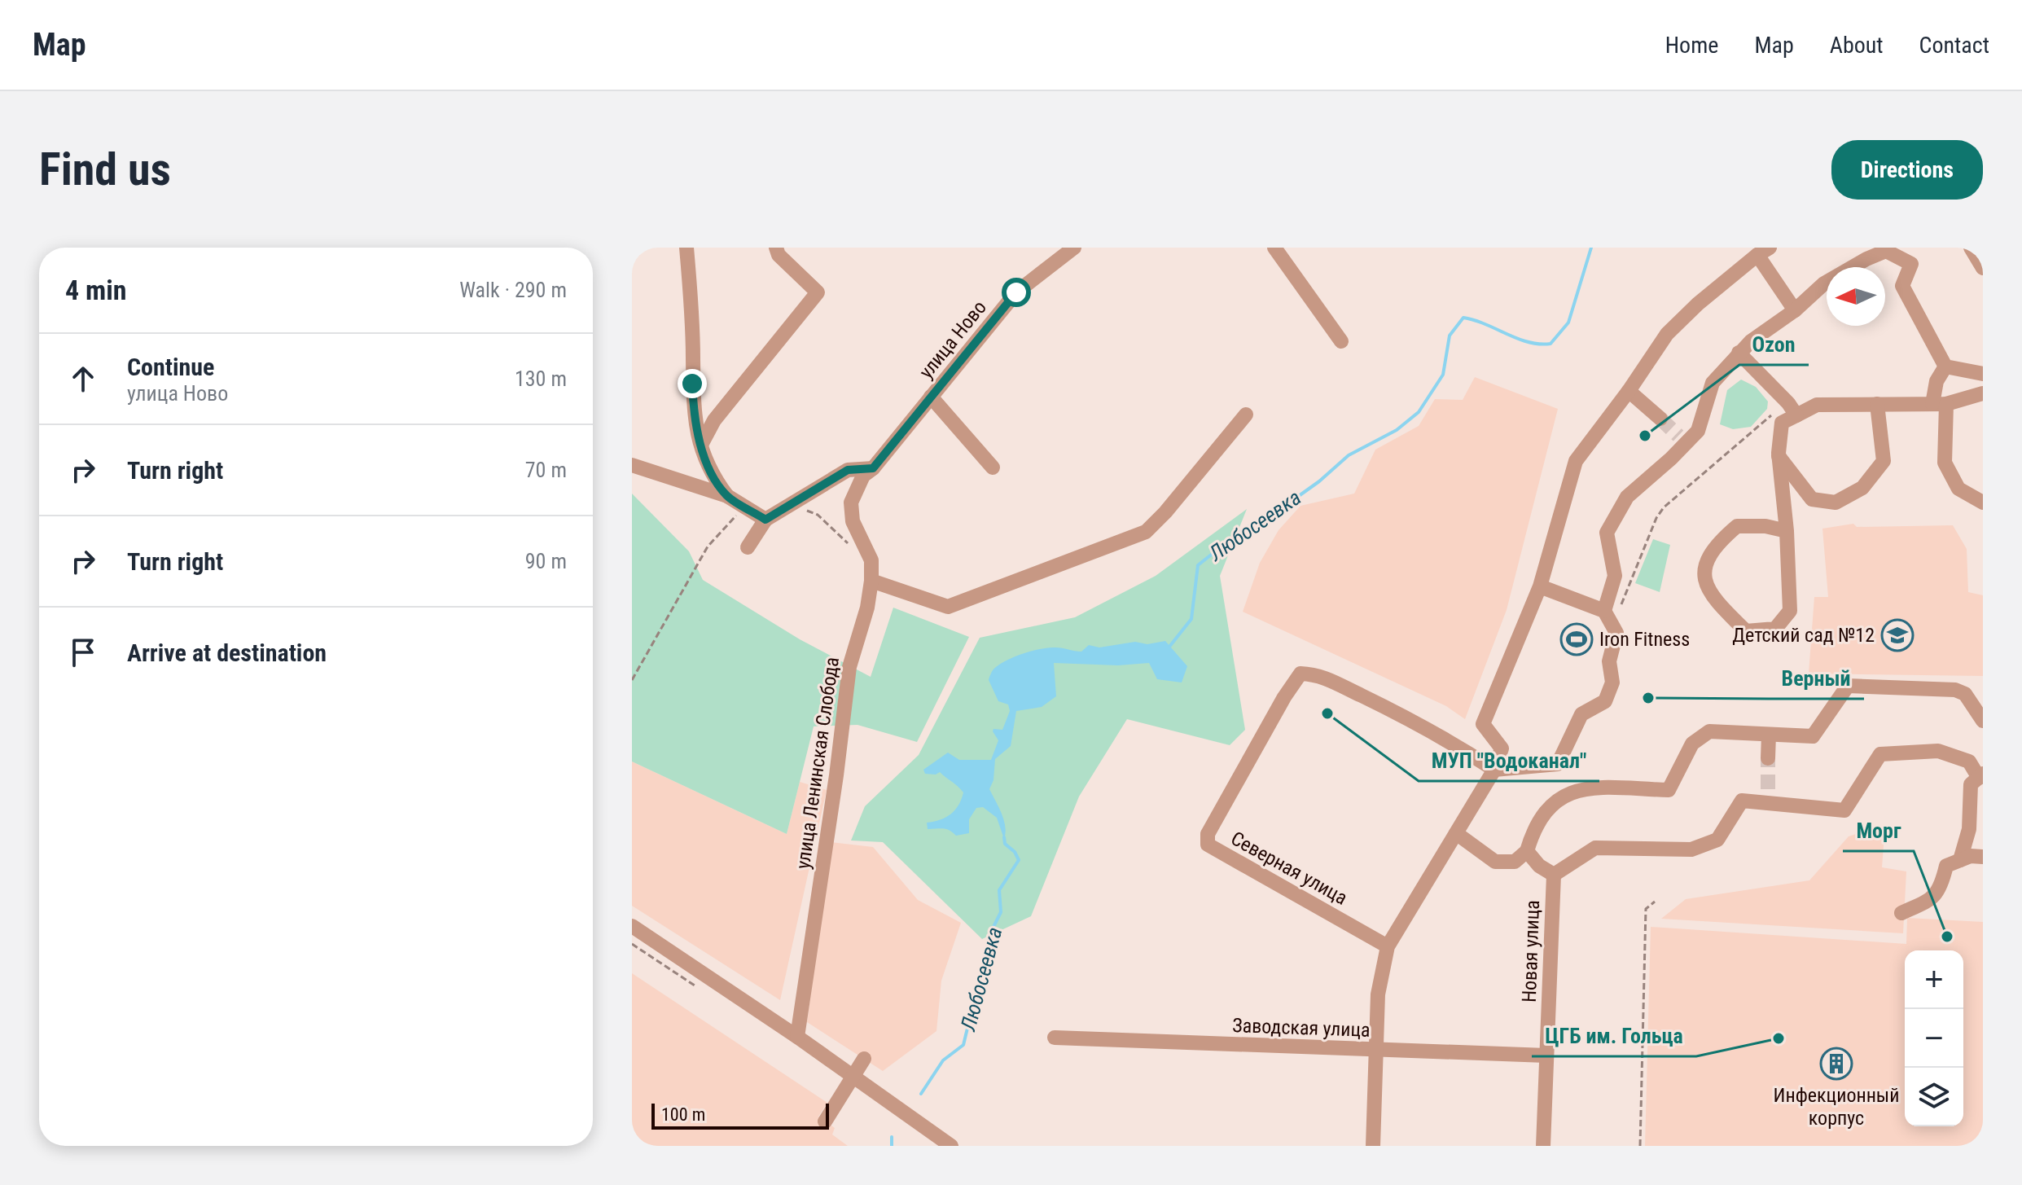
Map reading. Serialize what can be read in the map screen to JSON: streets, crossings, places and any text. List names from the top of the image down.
{
  "streets": {
    "street": [
      "улица Ново",
      "улица Ленинская Слобода",
      "Северная улица",
      "Новая улица",
      "Заводская улица"
    ]
  },
  "crossings": [
    ["улица Ново", "улица Ленинская Слобода"],
    ["Новая улица", "Заводская улица"]
  ],
  "water": ["Любосеевка"],
  "places": {
    "other": [
      "Ozon",
      "Верный",
      "МУП \"Водоканал\"",
      "Морг",
      "ЦГБ им. Гольца"
    ],
    "school or university": ["Детский сад №12"],
    "sports": ["Iron Fitness"],
    "building": ["Инфекционный корпус"]
  },
  "scale_bar": "100 m",
  "north": "left",
  "page": {
    "header": "Map",
    "nav": [
      "Home",
      "Map",
      "About",
      "Contact"
    ],
    "buttons": "Directions",
    "title": "Find us",
    "heading": ["4 min", "Walk · 290 m"],
    "list": [
      ["Continue", "улица Ново", "130 m"],
      ["Turn right", "70 m"],
      ["Turn right", "90 m"],
      "Arrive at destination"
    ],
    "map_buttons": ["+", "−"],
    "scale": "100 m"
  }
}
